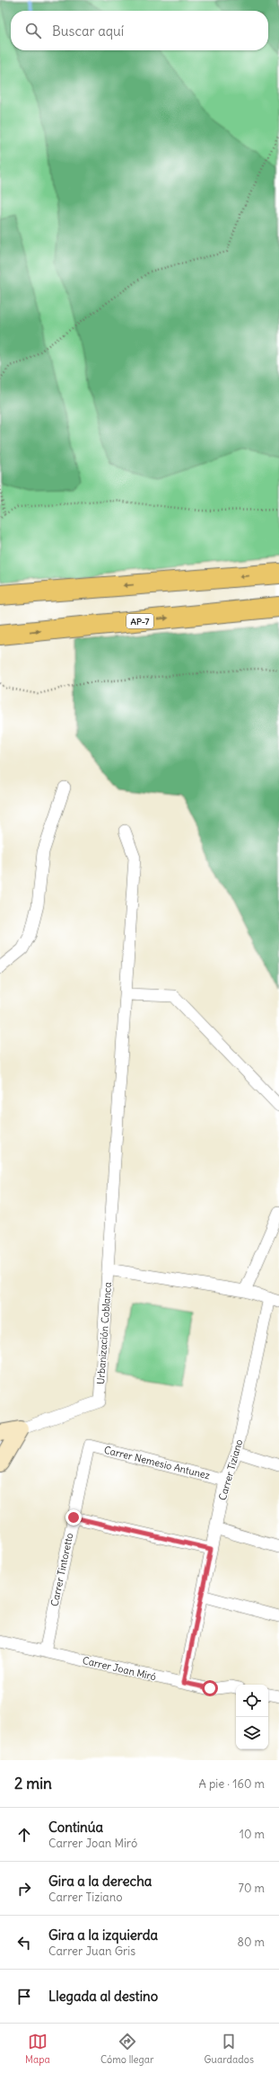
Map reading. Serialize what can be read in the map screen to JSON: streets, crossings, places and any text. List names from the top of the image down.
{
  "streets": {
    "highway": ["AP-7"],
    "street": [
      "Urbanización Coblanca",
      "Carrer Nemesio Antunez",
      "Carrer Tiziano",
      "Carrer Tintoretto",
      "Carrer Joan Miró"
    ]
  },
  "crossings": [
    ["Urbanización Coblanca", "Carrer Tiziano"],
    ["Carrer Nemesio Antunez", "Carrer Tiziano"],
    ["Carrer Nemesio Antunez", "Carrer Tintoretto"],
    ["Carrer Tiziano", "Carrer Joan Miró"],
    ["Carrer Tintoretto", "Carrer Joan Miró"]
  ],
  "page": {
    "search": "Buscar aquí",
    "heading": ["2 min", "A pie · 160 m"],
    "list": [
      ["Continúa", "Carrer Joan Miró", "10 m"],
      ["Gira a la derecha", "Carrer Tiziano", "70 m"],
      ["Gira a la izquierda", "Carrer Juan Gris", "80 m"],
      "Llegada al destino"
    ],
    "nav": ["Mapa", "Cómo llegar", "Guardados"]
  }
}
